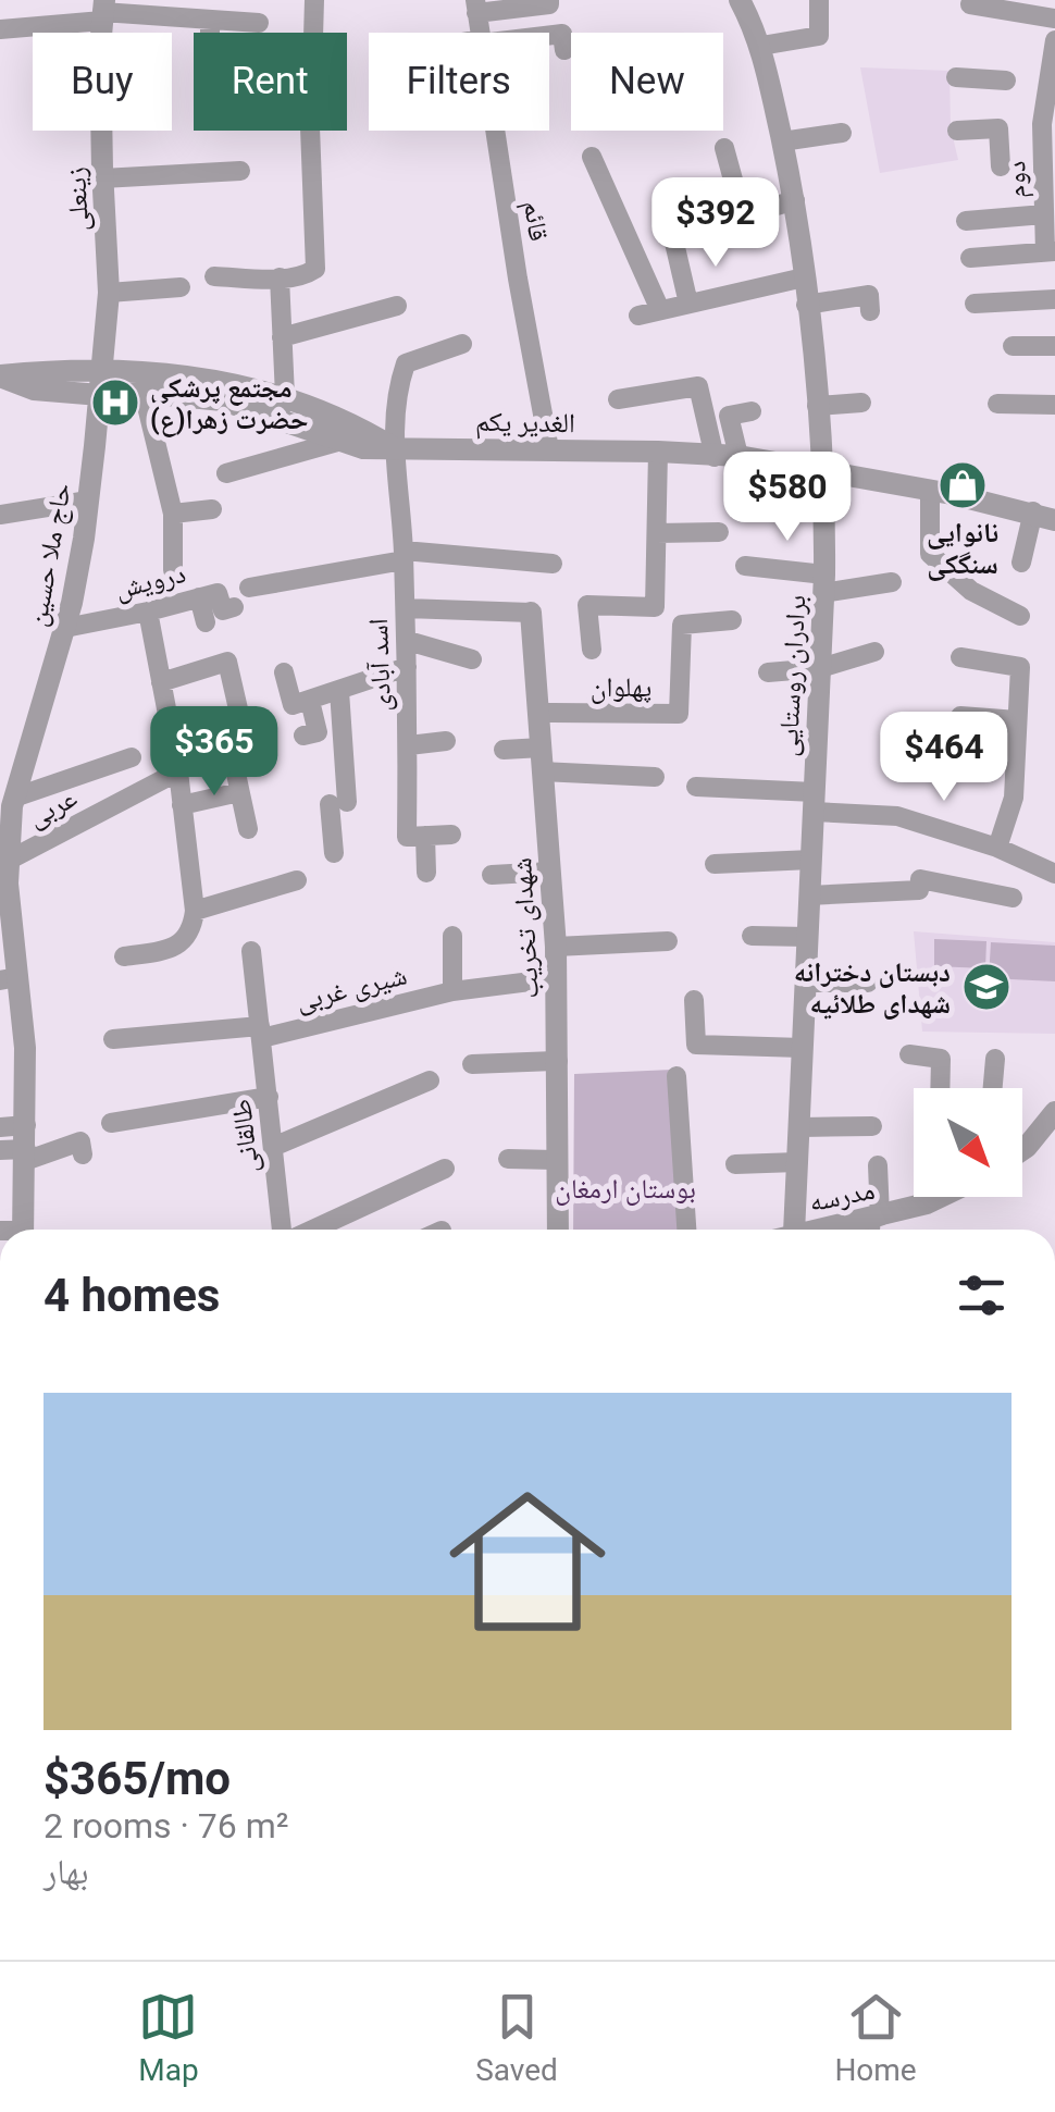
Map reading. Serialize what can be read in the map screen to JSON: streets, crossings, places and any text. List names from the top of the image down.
{
  "streets": {
    "street": [
      "دوم",
      "زینعلی",
      "قائم",
      "الغدیر یکم",
      "حاج ملا حسین",
      "درویش",
      "اسد آبادی",
      "برادران روستایی",
      "پهلوان",
      "عربی",
      "شهدای تخریب",
      "شیری غربی",
      "طالقانی",
      "مدرسه"
    ]
  },
  "crossings": [
    ["زینعلی", "الغدیر یکم"],
    ["زینعلی", "حاج ملا حسین"],
    ["قائم", "الغدیر یکم"],
    ["الغدیر یکم", "حاج ملا حسین"],
    ["الغدیر یکم", "اسد آبادی"],
    ["الغدیر یکم", "برادران روستایی"],
    ["حاج ملا حسین", "درویش"],
    ["حاج ملا حسین", "عربی"],
    ["پهلوان", "شهدای تخریب"],
    ["شهدای تخریب", "شیری غربی"],
    ["شیری غربی", "طالقانی"]
  ],
  "parks": ["بوستان ارمغان"],
  "places": {
    "hospital": ["مجتمع پرشکی حضرت زهرا(ع)"],
    "shop": ["نانوایی سنگکی"],
    "school or university": ["دبستان دخترانه شهدای طلائیه"]
  },
  "north": "bottom right",
  "page": {
    "chip": [
      "Buy",
      "Rent",
      "Filters",
      "New"
    ],
    "price": [
      "$392",
      "$580",
      "$365",
      "$464"
    ],
    "heading": "4 homes",
    "list": [
      {
        "name": "$365/mo",
        "note": "2 rooms · 76 m² · بهار"
      }
    ],
    "tabs": ["Map", "Saved", "Home"]
  }
}
